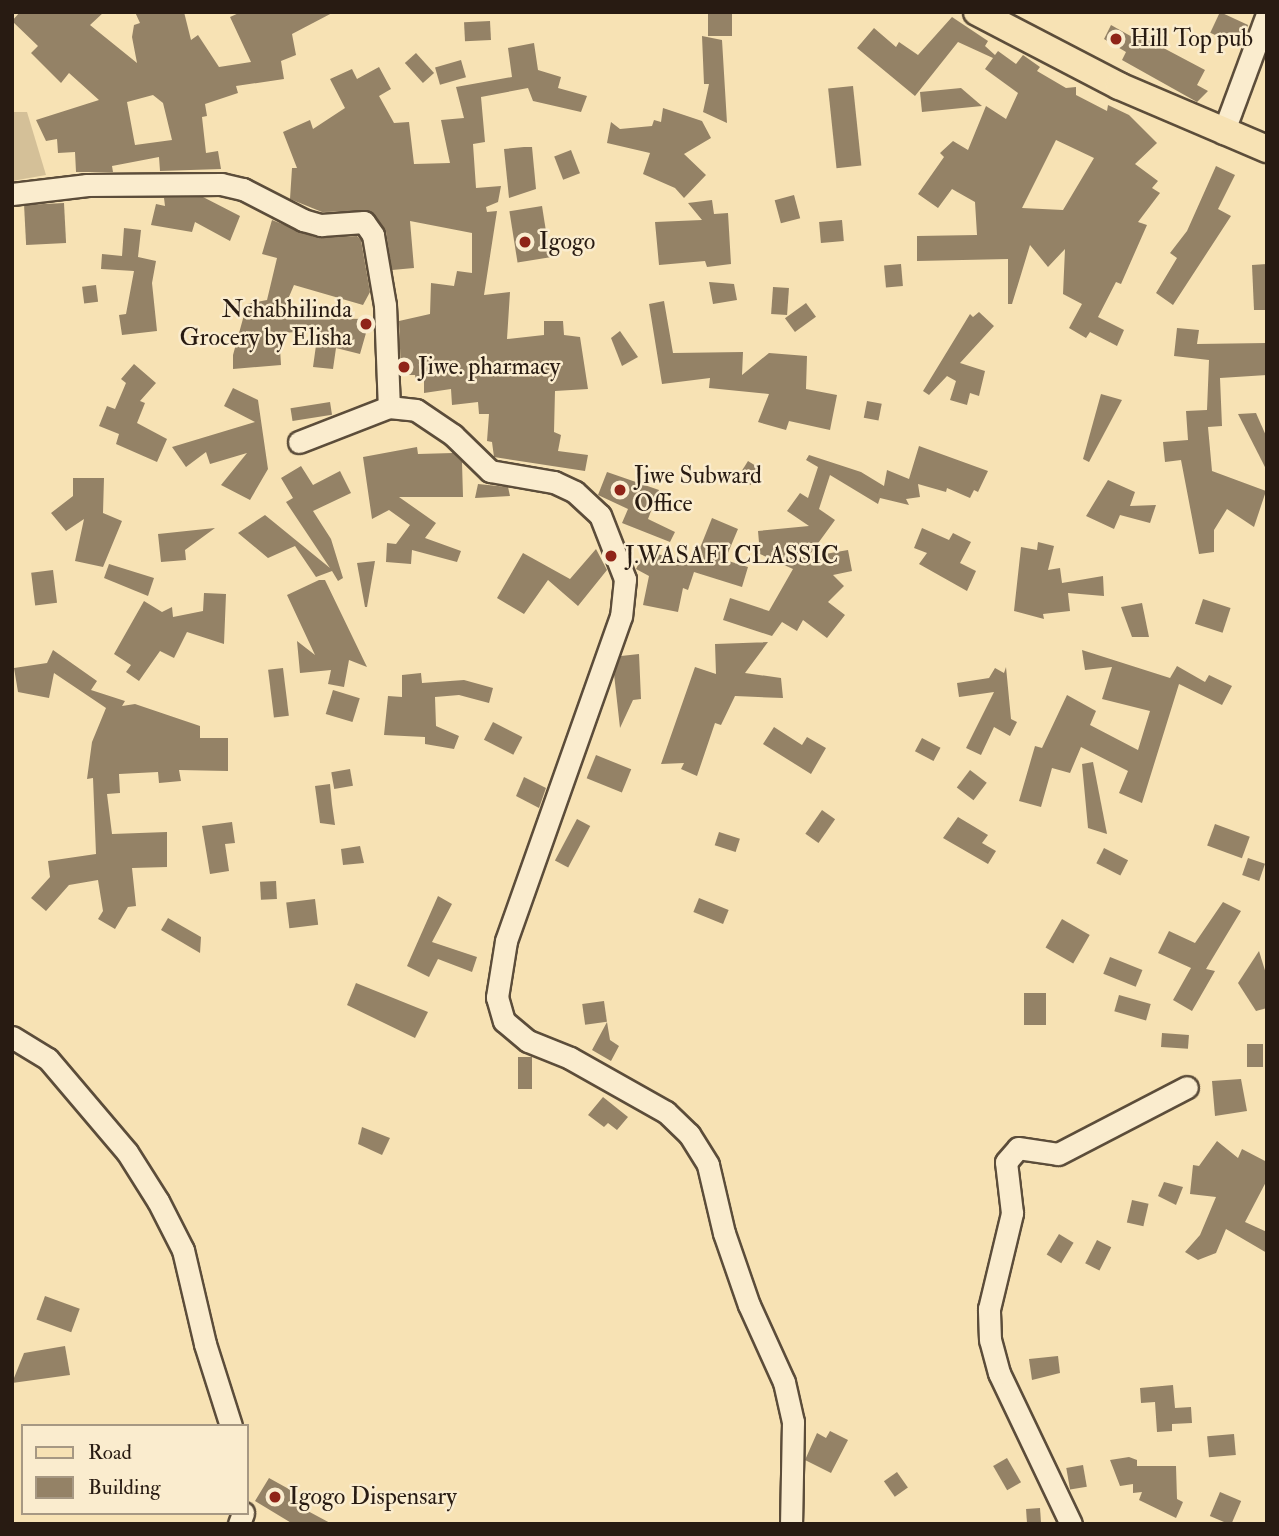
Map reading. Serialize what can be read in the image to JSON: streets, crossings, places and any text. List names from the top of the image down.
{
  "places": [
    "Hill Top pub",
    "Igogo",
    "Nchabhilinda Grocery by Elisha",
    "Jiwe. pharmacy",
    "Jiwe Subward Office",
    "J.WASAFI CLASSIC",
    "Igogo Dispensary"
  ],
  "legend": ["Road", "Building"]
}
